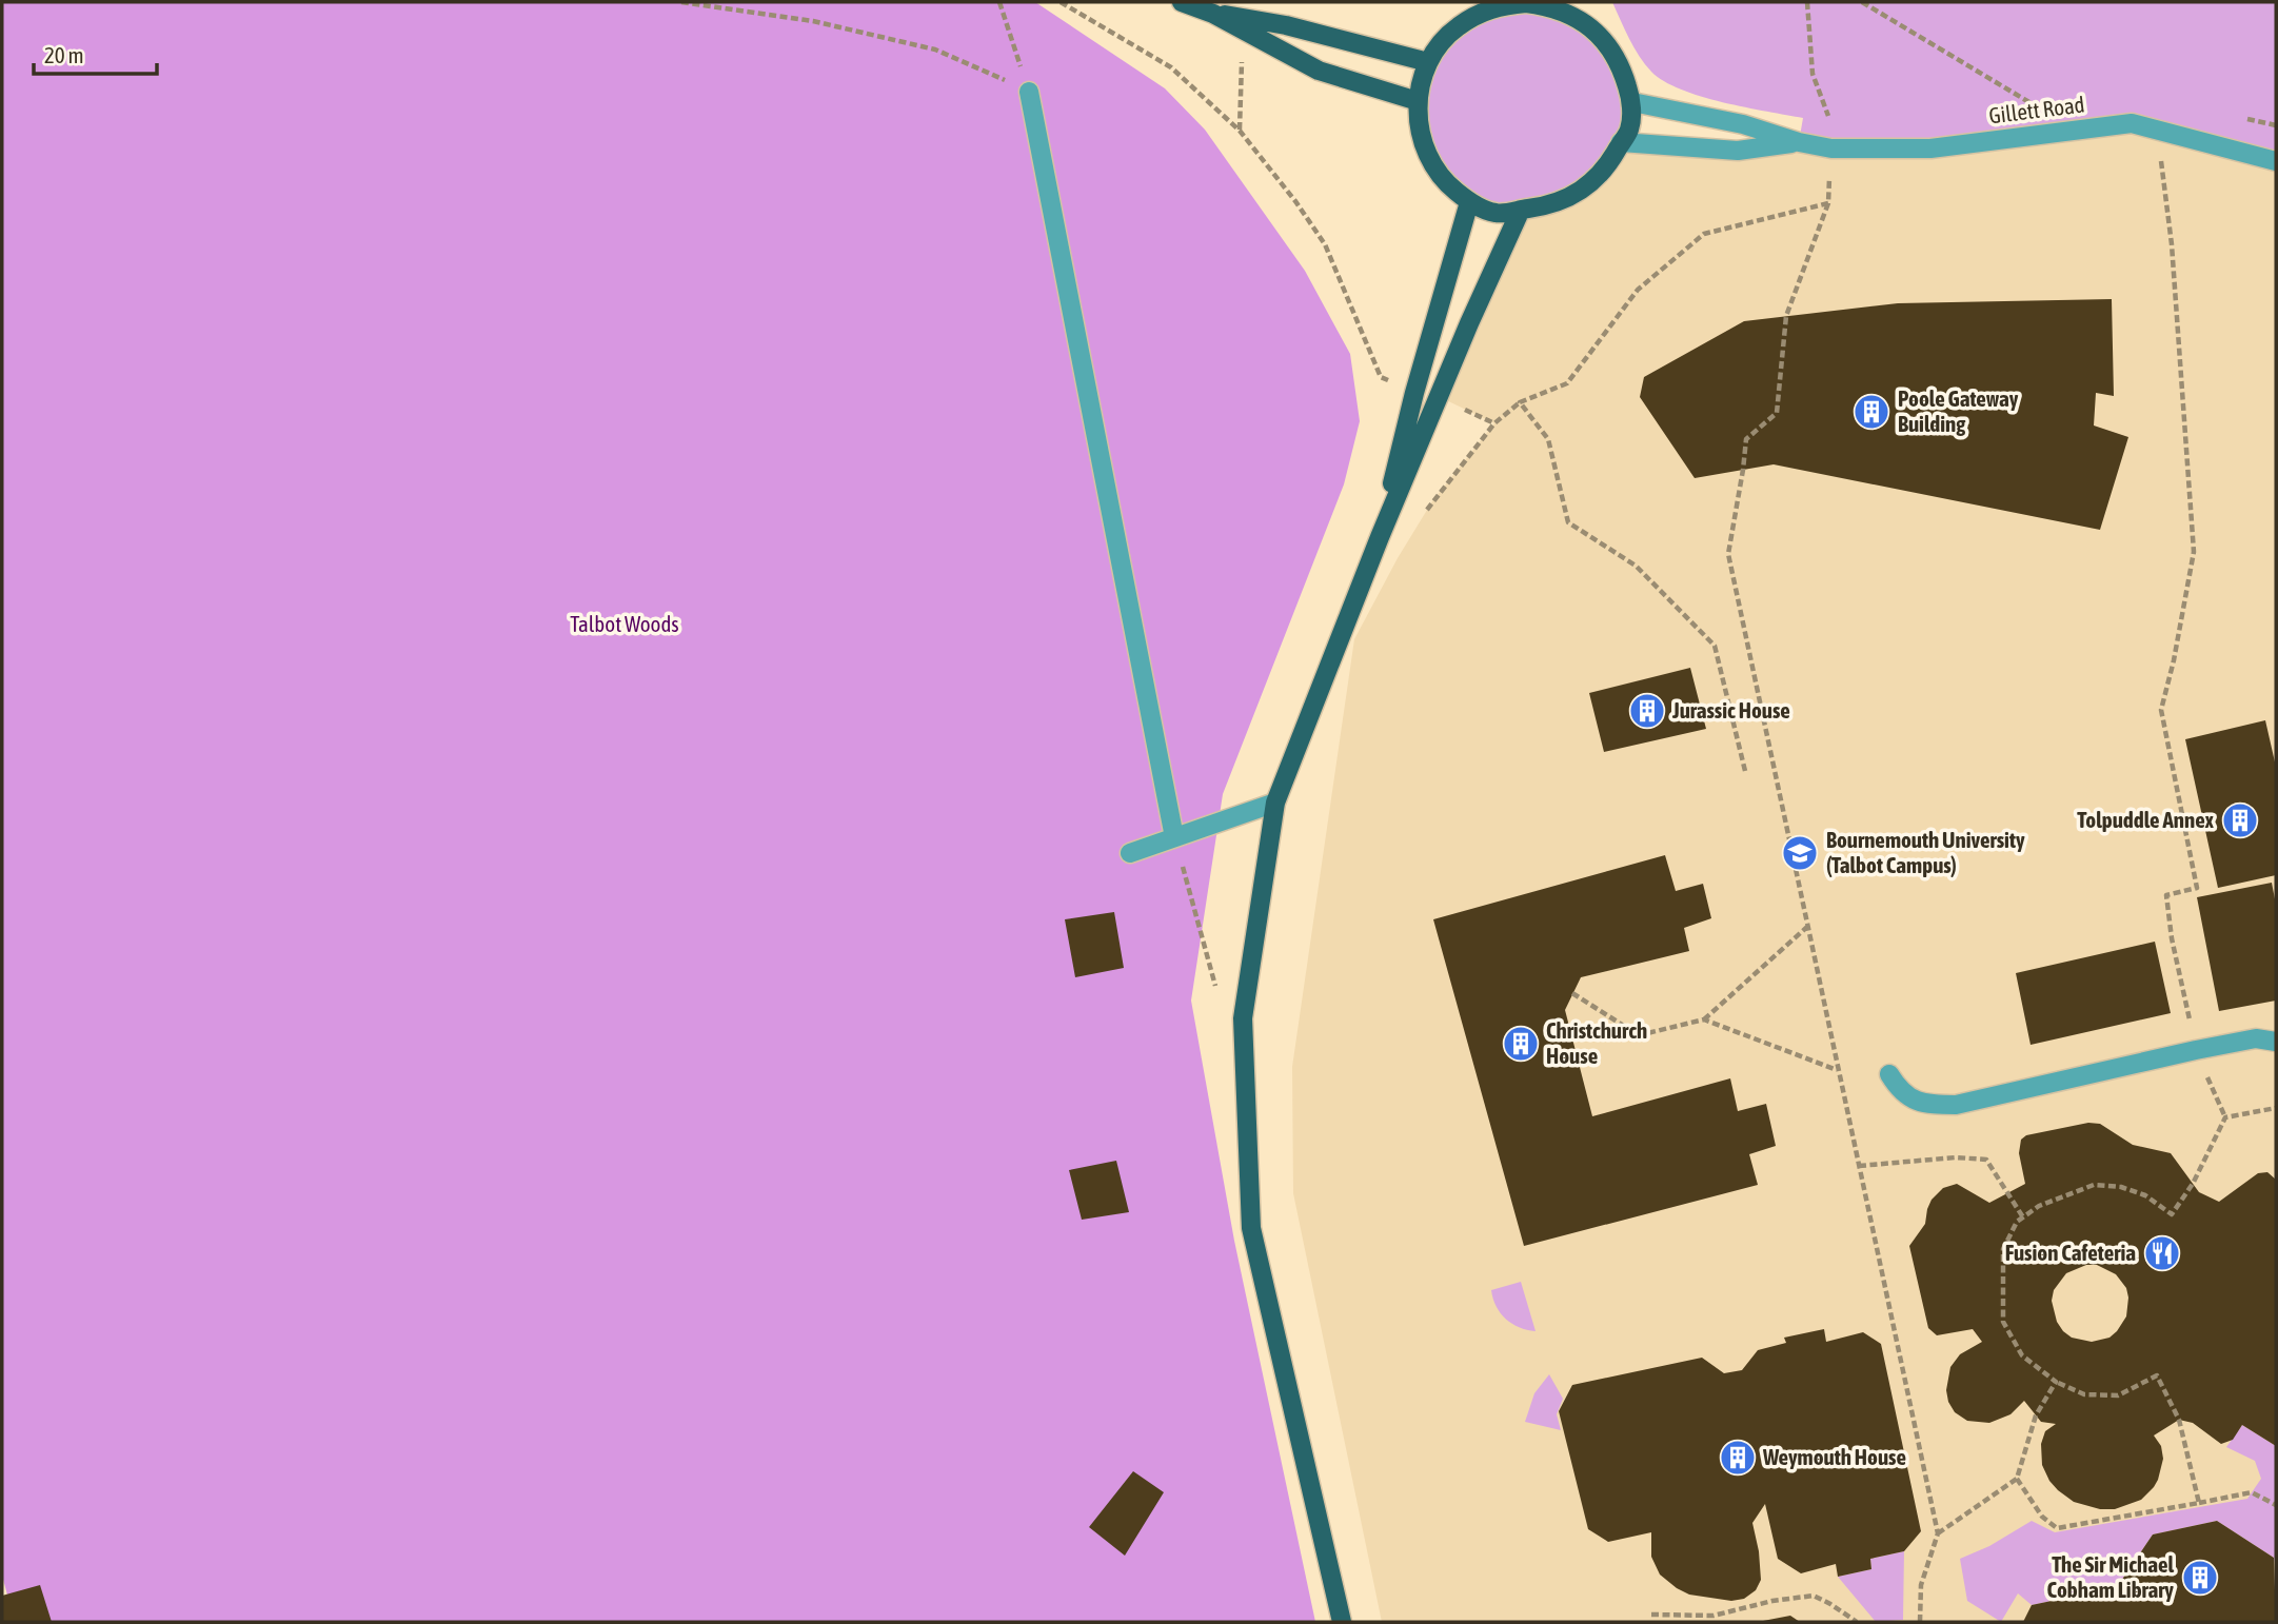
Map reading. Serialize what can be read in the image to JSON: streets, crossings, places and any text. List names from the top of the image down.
{
  "streets": {
    "street": ["Gillett Road"]
  },
  "parks": ["Talbot Woods"],
  "places": {
    "building": [
      "Poole Gateway Building",
      "Jurassic House",
      "Tolpuddle Annex",
      "Christchurch House",
      "Weymouth House",
      "The Sir Michael Cobham Library"
    ],
    "school or university": ["Bournemouth University (Talbot Campus)"],
    "restaurant": ["Fusion Cafeteria"]
  },
  "scale_bar": "20 m"
}
